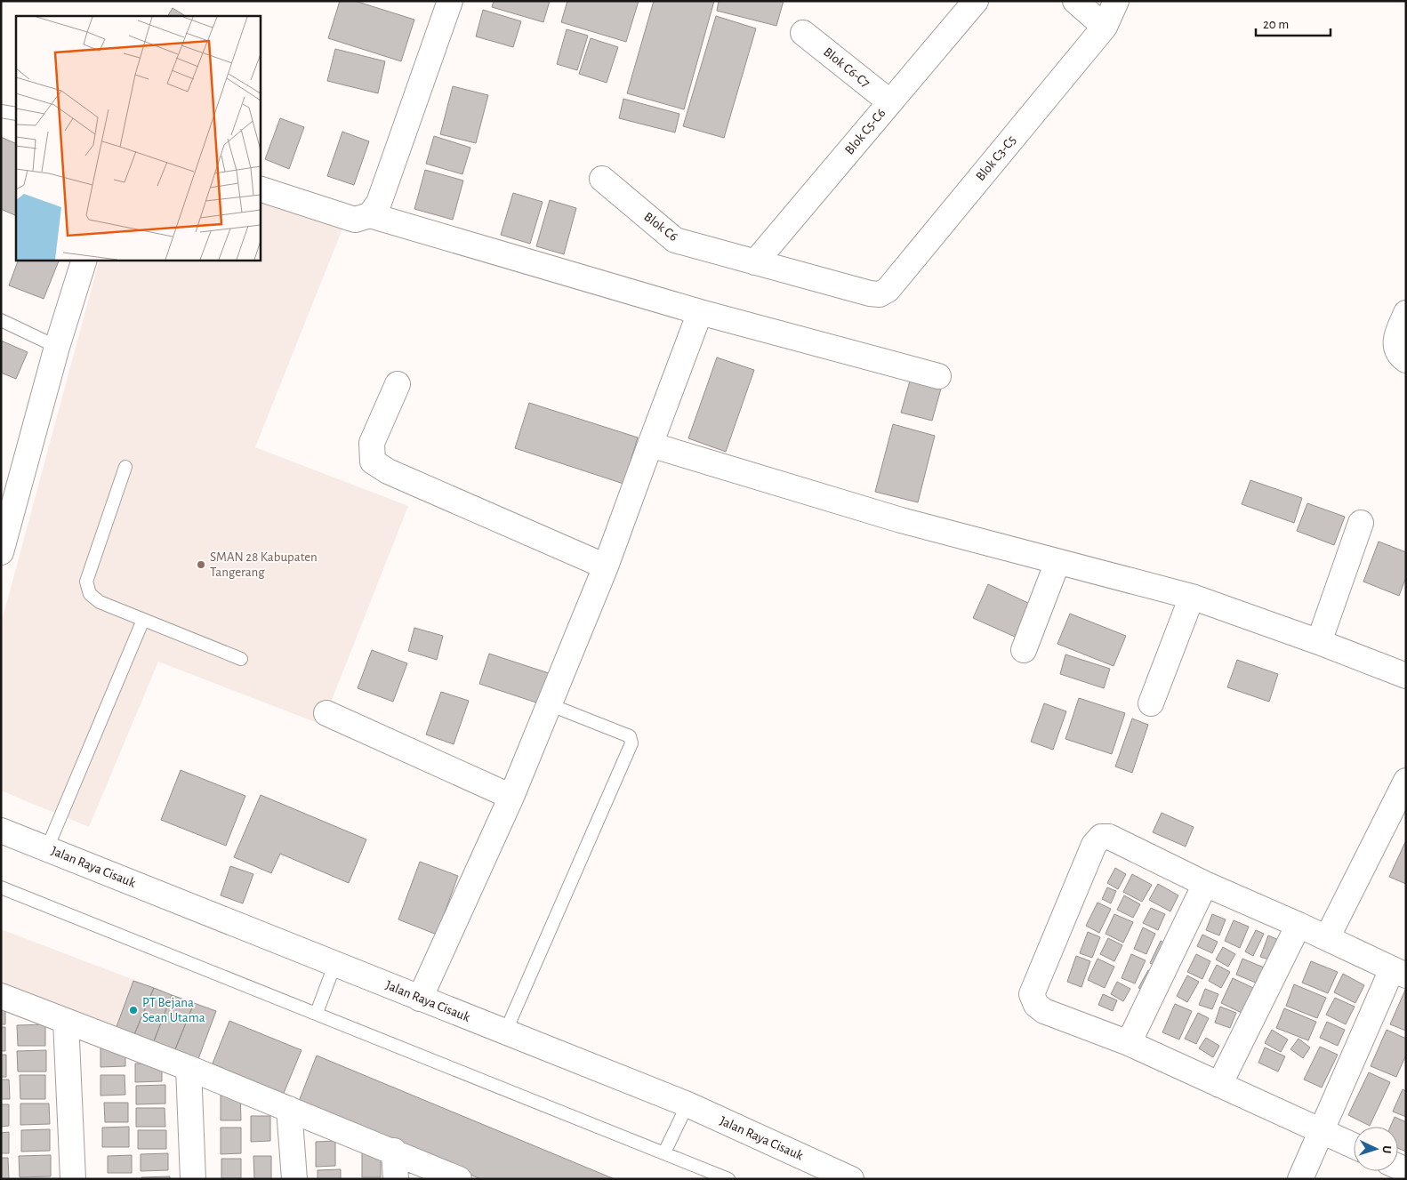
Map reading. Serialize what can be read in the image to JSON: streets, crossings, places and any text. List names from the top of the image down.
{
  "streets": {
    "street": [
      "Blok C6-C7",
      "Blok C5-C6",
      "Blok C3-C5",
      "Blok C6",
      "Jalan Raya Cisauk"
    ]
  },
  "crossings": [
    ["Blok C6-C7", "Blok C5-C6"],
    ["Blok C5-C6", "Blok C6"],
    ["Blok C3-C5", "Blok C6"]
  ],
  "places": ["SMAN 28 Kabupaten Tangerang", "PT Bejana Sean Utama"],
  "scale_bar": "20 m",
  "north": "right"
}
